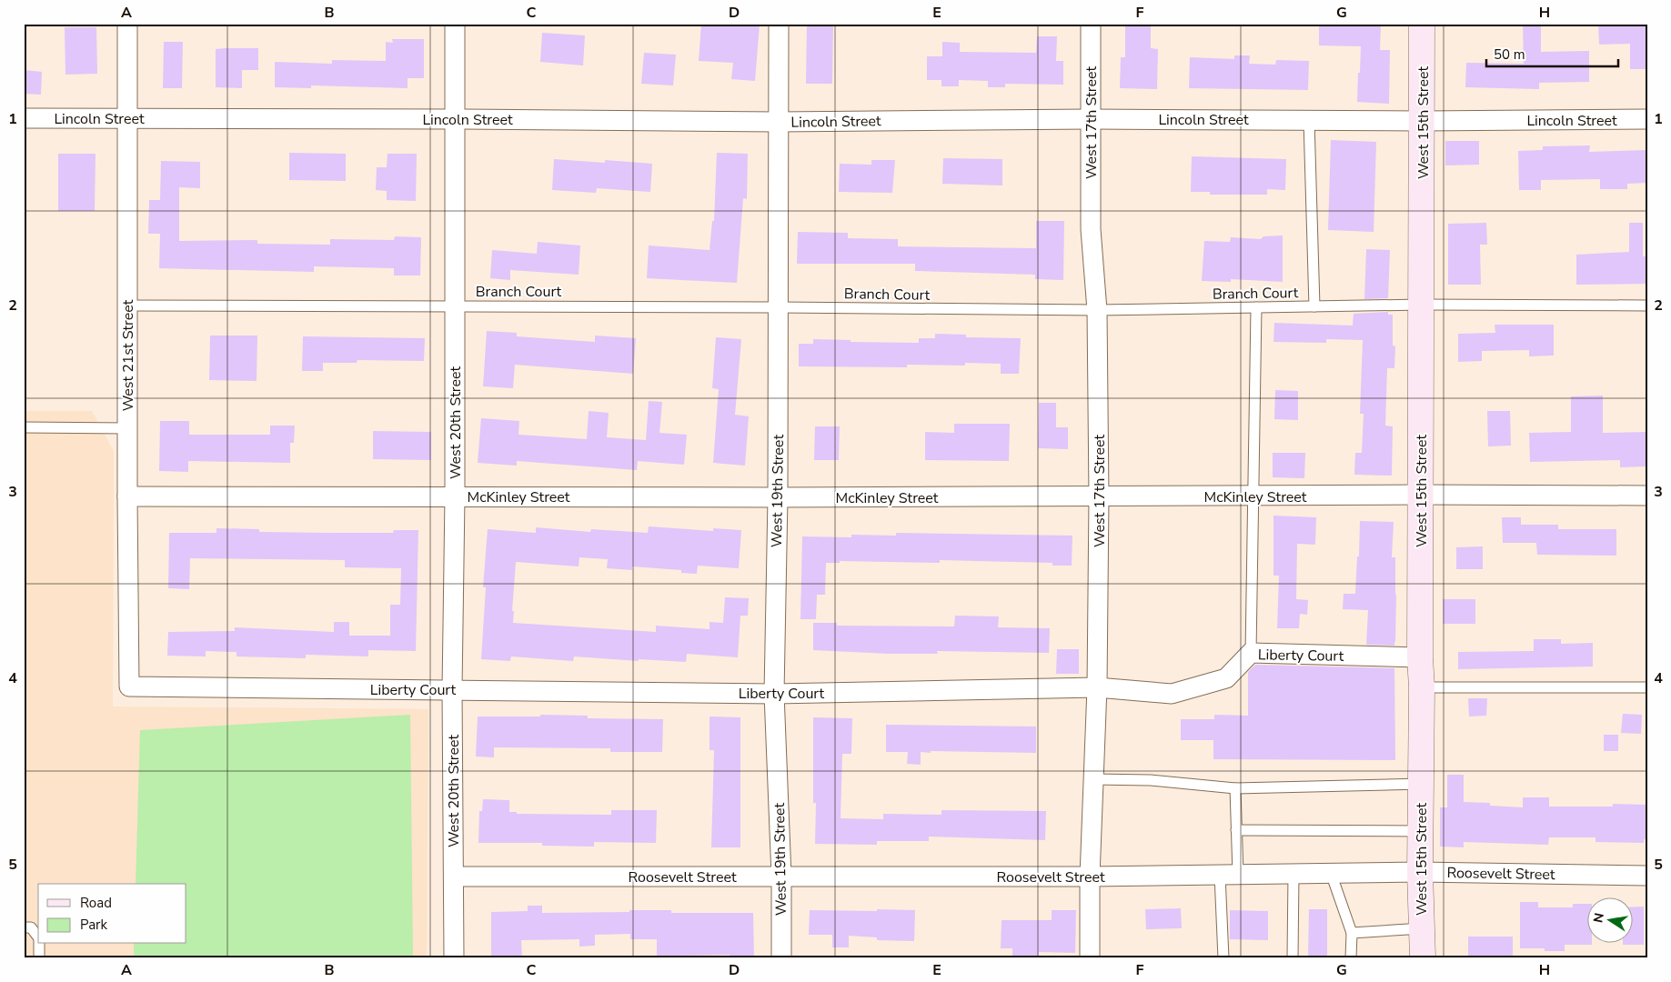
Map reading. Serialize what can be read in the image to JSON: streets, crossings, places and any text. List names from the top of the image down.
{
  "streets": {
    "main road": ["West 15th Street"],
    "street": [
      "Lincoln Street",
      "West 17th Street",
      "West 21st Street",
      "West 20th Street",
      "West 19th Street",
      "McKinley Street",
      "Liberty Court",
      "Roosevelt Street"
    ],
    "lane": ["Branch Court"]
  },
  "crossings": [
    ["Lincoln Street", "West 17th Street"],
    ["Lincoln Street", "West 15th Street"],
    ["Lincoln Street", "West 21st Street"],
    ["Lincoln Street", "West 20th Street"],
    ["Lincoln Street", "West 19th Street"],
    ["West 17th Street", "Branch Court"],
    ["West 17th Street", "McKinley Street"],
    ["West 17th Street", "Liberty Court"],
    ["West 17th Street", "Roosevelt Street"],
    ["West 15th Street", "Branch Court"],
    ["West 15th Street", "McKinley Street"],
    ["West 15th Street", "Liberty Court"],
    ["West 15th Street", "Roosevelt Street"],
    ["Branch Court", "West 21st Street"],
    ["Branch Court", "West 20th Street"],
    ["Branch Court", "West 19th Street"],
    ["West 21st Street", "McKinley Street"],
    ["West 21st Street", "Liberty Court"],
    ["West 20th Street", "McKinley Street"],
    ["West 20th Street", "Liberty Court"],
    ["West 20th Street", "Roosevelt Street"],
    ["West 19th Street", "McKinley Street"],
    ["West 19th Street", "Liberty Court"],
    ["West 19th Street", "Roosevelt Street"]
  ],
  "legend": ["Road", "Park"],
  "scale_bar": "50 m",
  "north": "left",
  "grid": {
    "columns": [
      "A",
      "B",
      "C",
      "D",
      "E",
      "F",
      "G",
      "H"
    ],
    "rows": [
      "1",
      "2",
      "3",
      "4",
      "5"
    ]
  }
}
